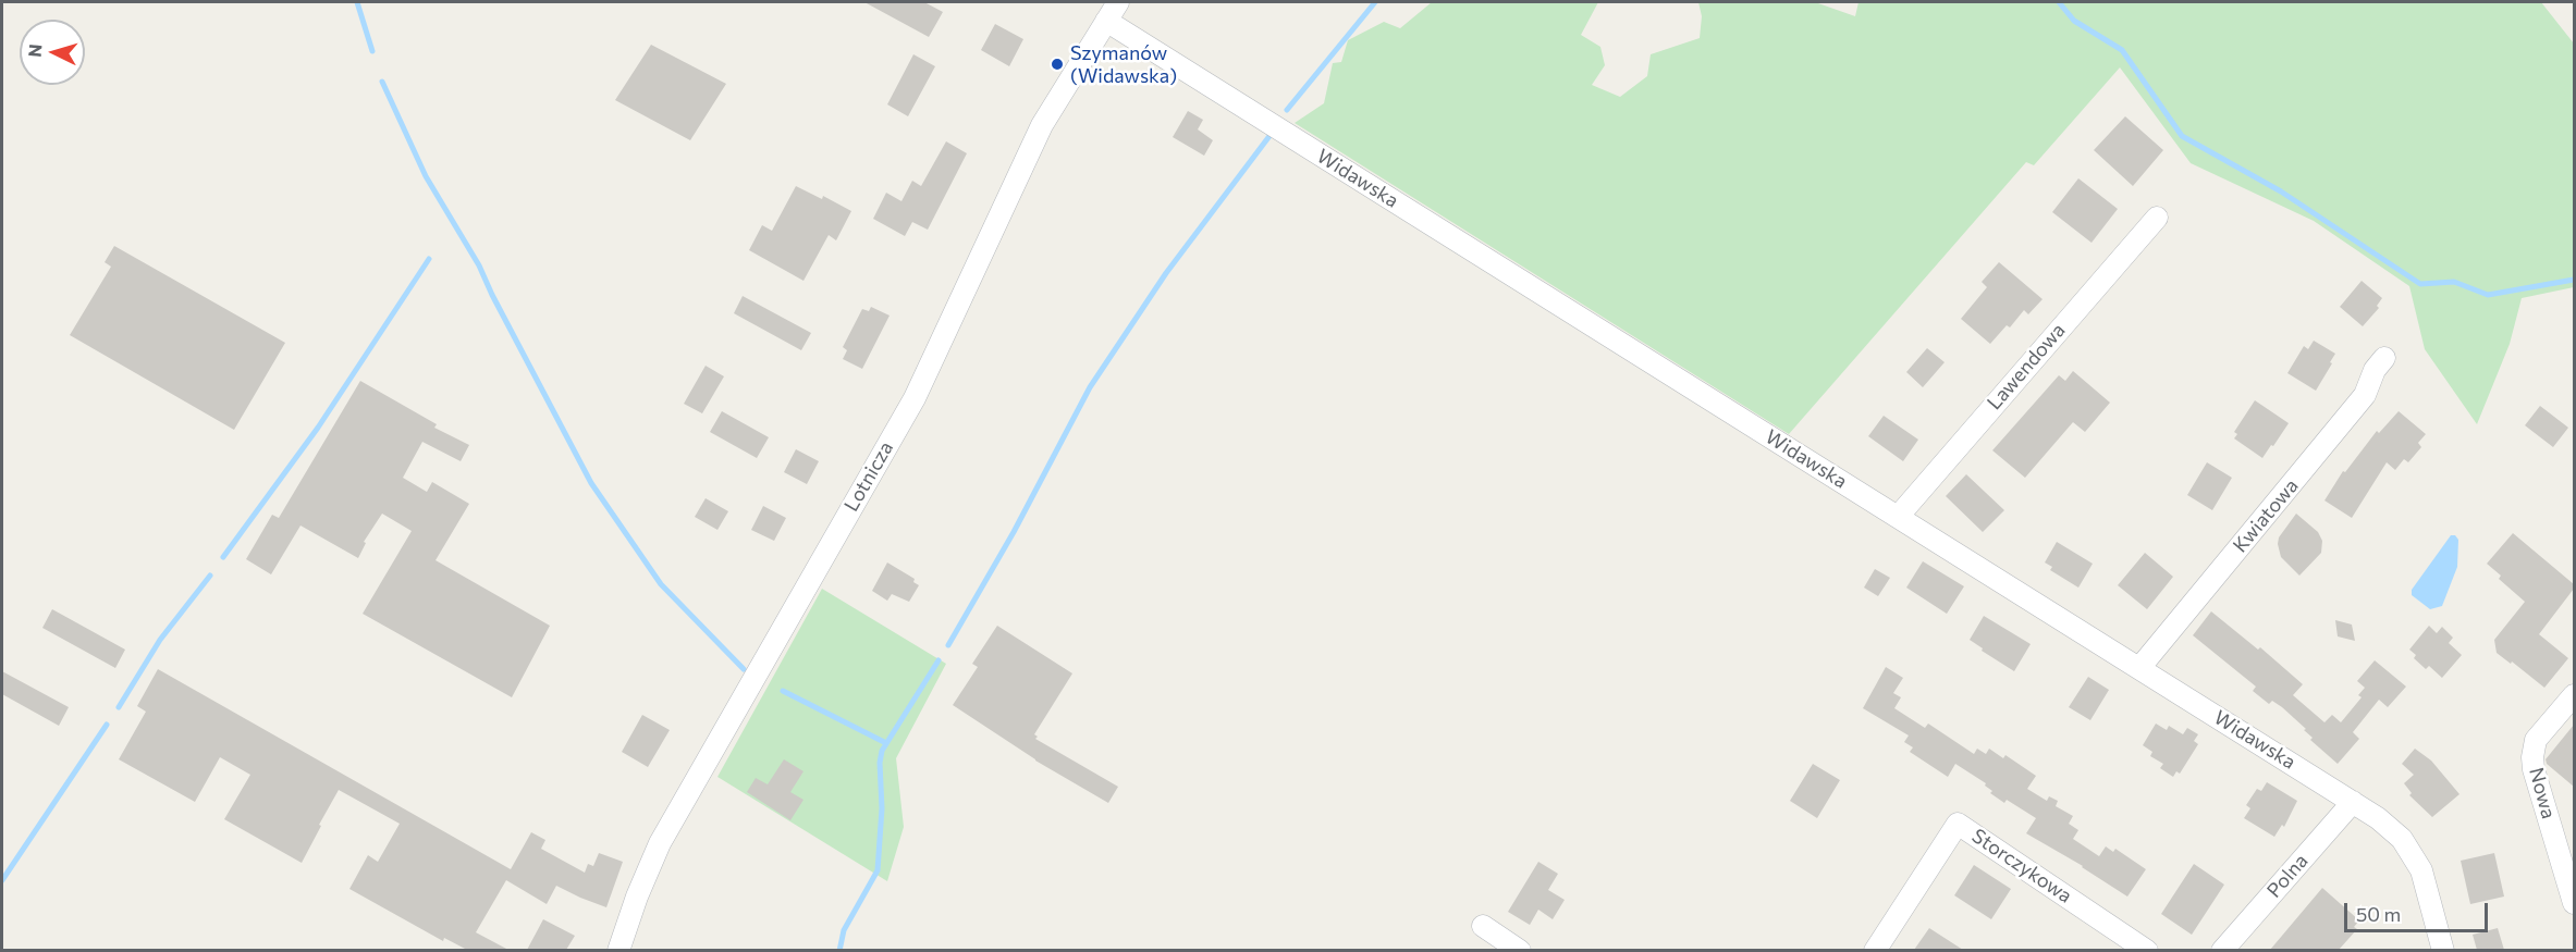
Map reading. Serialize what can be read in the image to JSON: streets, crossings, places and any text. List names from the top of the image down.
{
  "streets": {
    "street": [
      "Widawska",
      "Lawendowa",
      "Lotnicza",
      "Kwiatowa",
      "Nowa",
      "Storczykowa",
      "Polna"
    ]
  },
  "crossings": [
    ["Widawska", "Lawendowa"],
    ["Widawska", "Lotnicza"],
    ["Widawska", "Kwiatowa"],
    ["Widawska", "Polna"]
  ],
  "places": ["Szymanów (Widawska)"],
  "scale_bar": "50 m",
  "north": "left"
}
